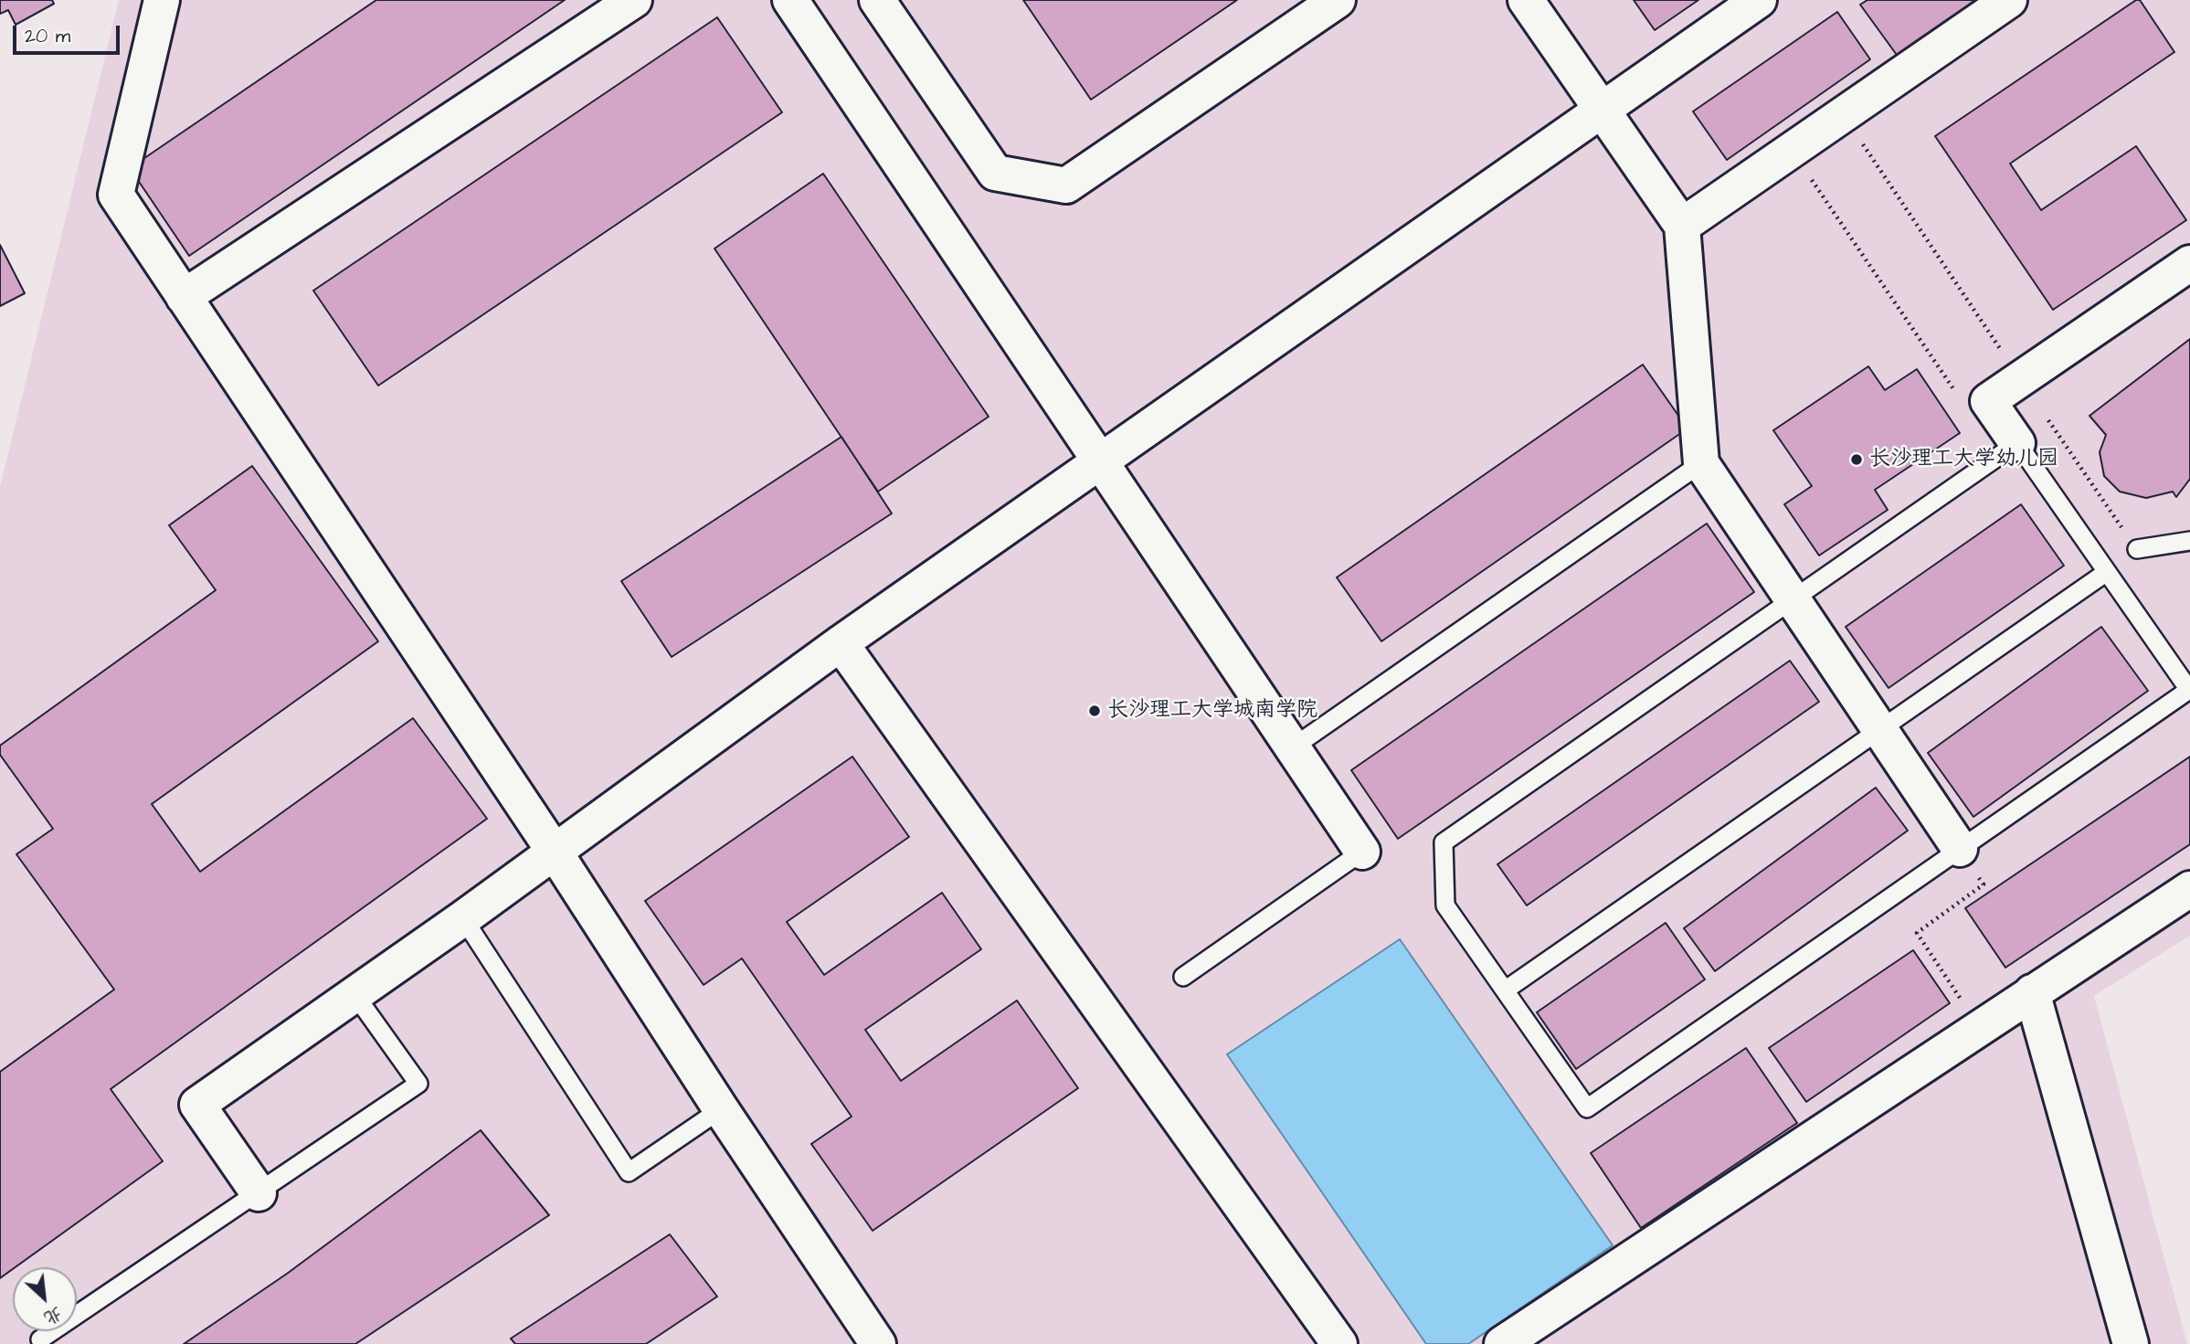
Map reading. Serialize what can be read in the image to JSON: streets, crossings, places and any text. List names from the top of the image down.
{
  "places": ["长沙理工大学幼儿园", "长沙理工大学城南学院"],
  "scale_bar": "20 m",
  "north": "bottom right"
}
